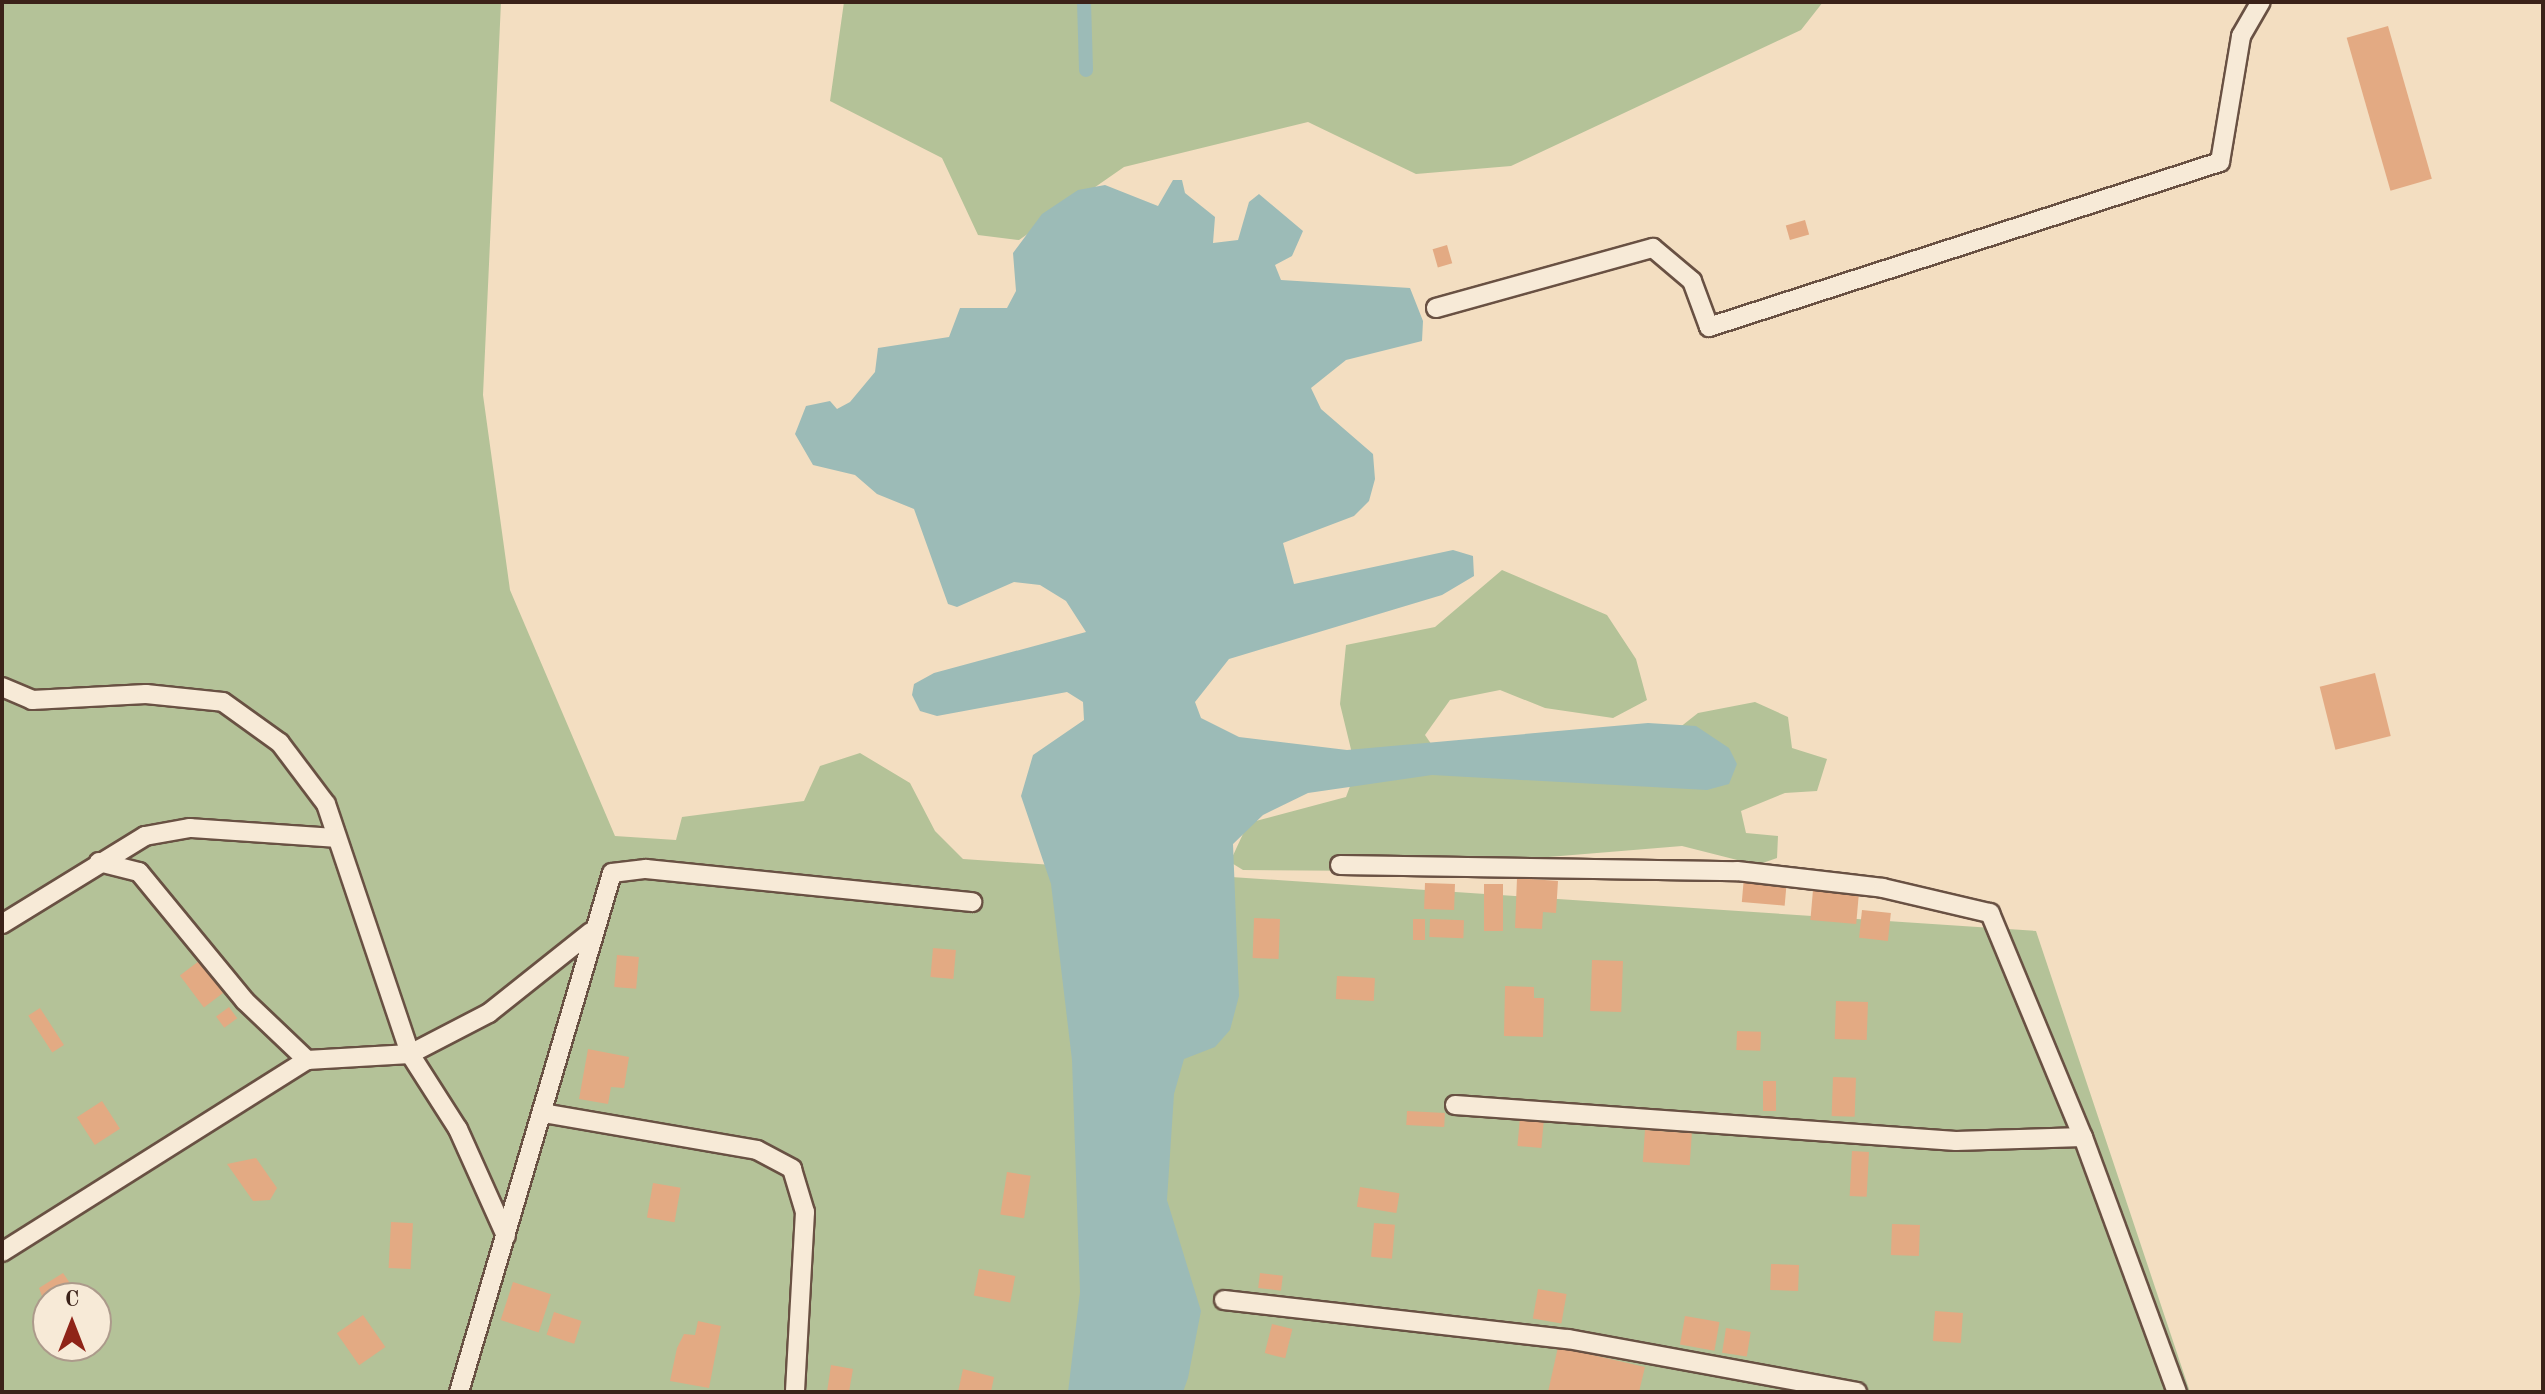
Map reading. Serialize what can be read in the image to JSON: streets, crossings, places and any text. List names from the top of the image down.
{
  "north": "top"
}
